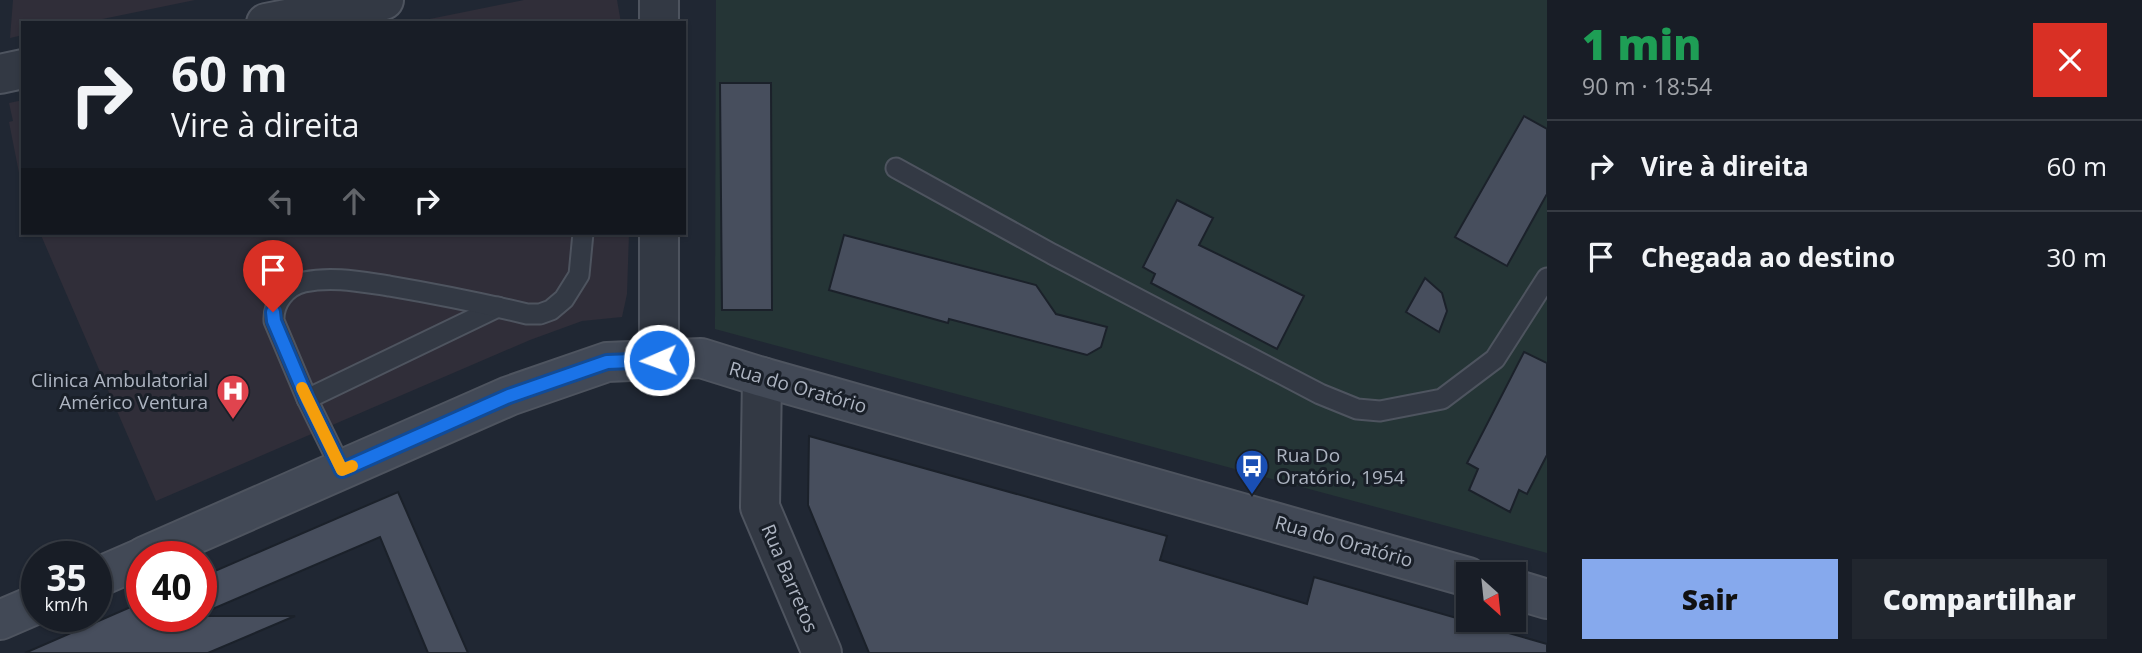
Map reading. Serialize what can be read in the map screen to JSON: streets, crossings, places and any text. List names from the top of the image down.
{
  "streets": {
    "street": ["Rua do Oratório", "Rua Barretos"]
  },
  "crossings": [
    ["Rua do Oratório", "Rua Barretos"]
  ],
  "places": {
    "hospital": ["Clinica Ambulatorial Américo Ventura"],
    "bus stop": ["Rua Do Oratório, 1954"]
  },
  "north": "bottom right",
  "page": {
    "heading": ["1 min", "90 m · 18:54"],
    "turn": ["60 m", "Vire à direita"],
    "list": [
      {
        "name": "Vire à direita",
        "value": "60 m"
      },
      {
        "name": "Chegada ao destino",
        "value": "30 m"
      }
    ],
    "speed": "35 km/h",
    "limit": "40",
    "buttons": ["Sair", "Compartilhar"]
  }
}
